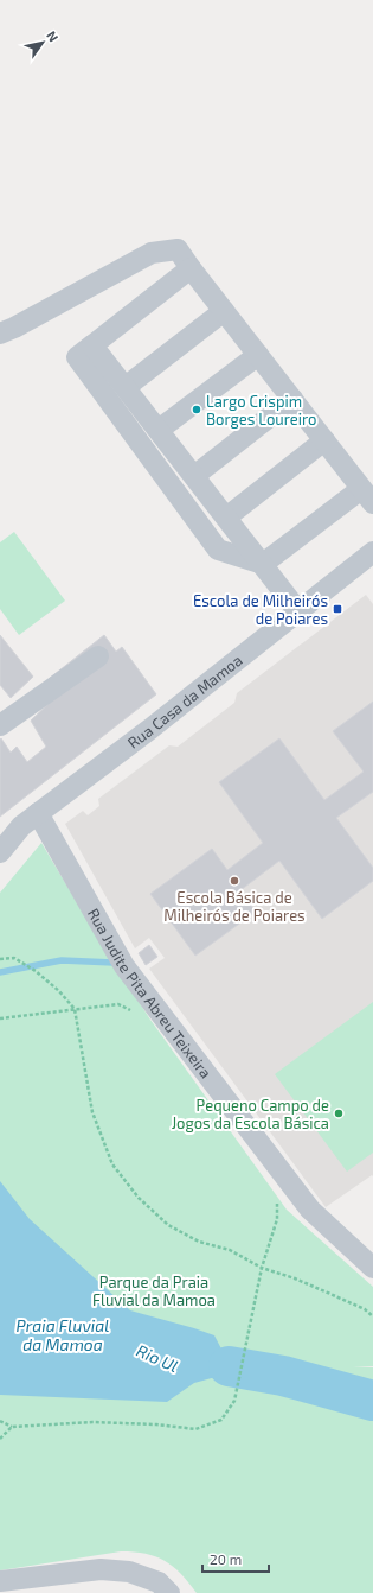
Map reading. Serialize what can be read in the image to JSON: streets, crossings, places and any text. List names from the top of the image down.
{
  "streets": {
    "street": ["Rua Casa da Mamoa", "Rua Judite Pita Abreu Teixeira"]
  },
  "crossings": [
    ["Rua Casa da Mamoa", "Rua Judite Pita Abreu Teixeira"]
  ],
  "water": ["Praia Fluvial da Mamoa", "Rio Ul"],
  "parks": ["Parque da Praia Fluvial da Mamoa"],
  "places": {
    "other": ["Largo Crispim Borges Loureiro", "Escola Básica de Milheirós de Poiares", "Pequeno Campo de Jogos da Escola Básica"],
    "transit": ["Escola de Milheirós de Poiares"]
  },
  "scale_bar": "20 m",
  "north": "top right"
}
